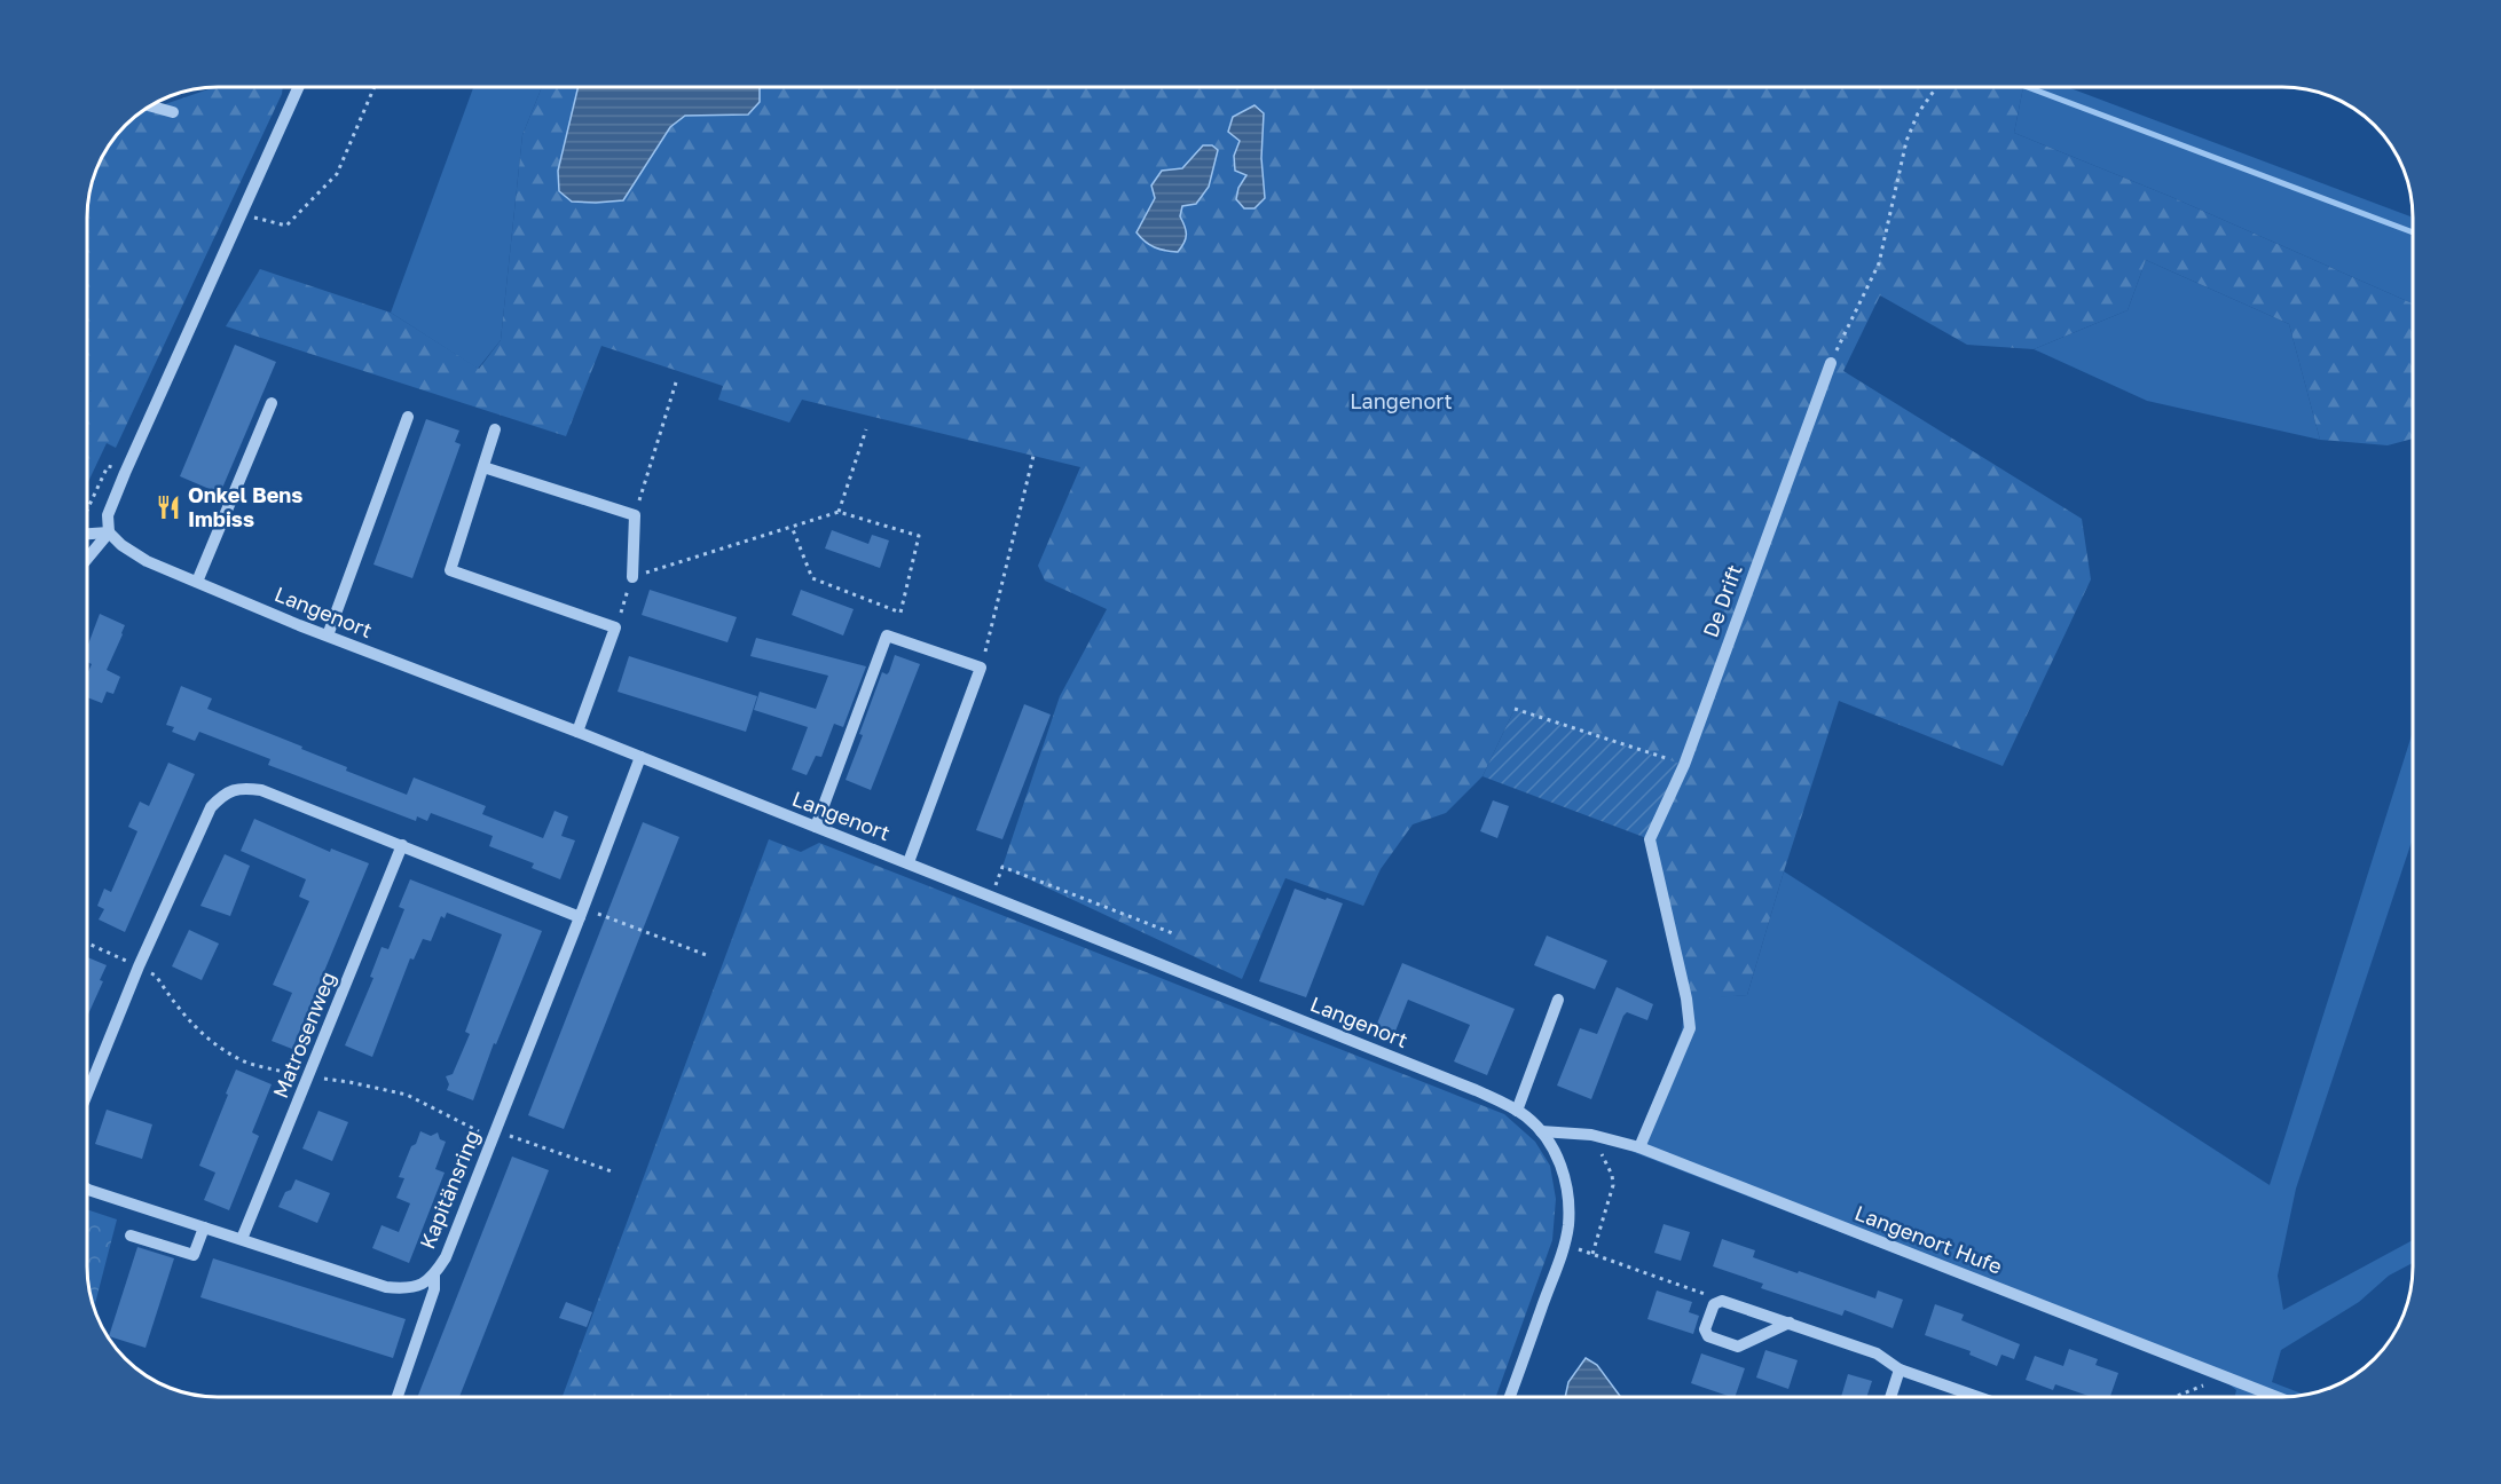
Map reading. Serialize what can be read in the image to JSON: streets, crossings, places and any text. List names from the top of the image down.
{
  "streets": {
    "street": [
      "De Drift",
      "Langenort",
      "Matrosenweg",
      "Kapitänsring",
      "Langenort Hufe"
    ]
  },
  "crossings": [
    ["De Drift", "Langenort Hufe"],
    ["Langenort", "Kapitänsring"],
    ["Langenort", "Langenort Hufe"],
    ["Matrosenweg", "Kapitänsring"]
  ],
  "parks": ["Langenort"],
  "places": {
    "restaurant": ["Onkel Bens Imbiss"]
  }
}
